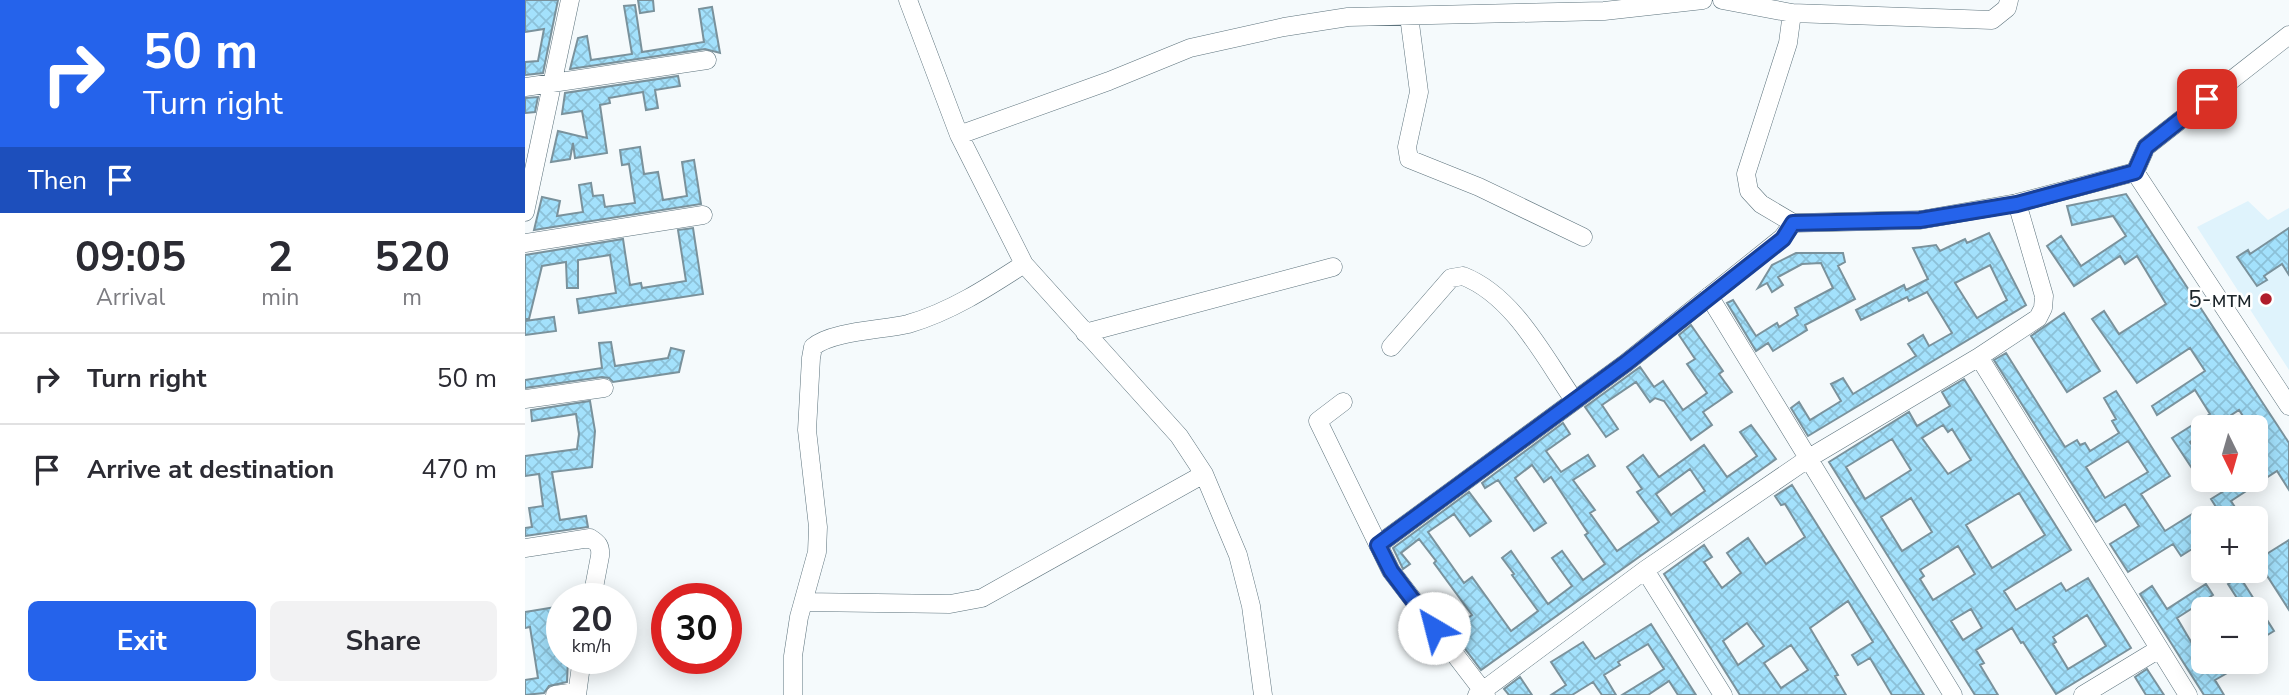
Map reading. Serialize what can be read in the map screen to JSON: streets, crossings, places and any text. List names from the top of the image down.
{
  "places": ["5-мтм"],
  "north": "bottom",
  "page": {
    "turn": ["50 m", "Turn right"],
    "then": "Then",
    "eta": [
      "09:05",
      "Arrival",
      "2",
      "min",
      "520",
      "m"
    ],
    "list": [
      {
        "name": "Turn right",
        "value": "50 m"
      },
      {
        "name": "Arrive at destination",
        "value": "470 m"
      }
    ],
    "map_buttons": ["+", "−"],
    "speed": "20 km/h",
    "limit": "30",
    "buttons": ["Exit", "Share"]
  }
}
